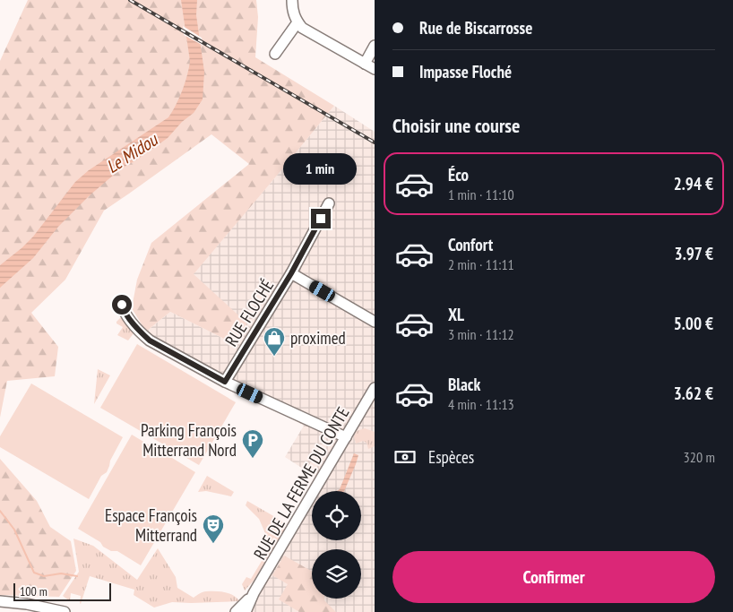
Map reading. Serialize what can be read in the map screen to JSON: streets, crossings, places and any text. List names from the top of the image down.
{
  "streets": {
    "street": ["RUE FLOCHÉ", "RUE DE LA FERME DU CONTE"]
  },
  "water": ["Le Midou"],
  "places": {
    "shop": ["proximed"],
    "parking": ["Parking François Mitterrand Nord"],
    "theatre": ["Espace François Mitterrand"]
  },
  "scale_bar": "100 m",
  "page": {
    "banner": ["Rue de Biscarrosse", "Impasse Floché"],
    "heading": "Choisir une course",
    "list": [
      {
        "name": "Éco",
        "note": "1 min · 11:10",
        "value": "2.94 €"
      },
      {
        "name": "Confort",
        "note": "2 min · 11:11",
        "value": "3.97 €"
      },
      {
        "name": "XL",
        "note": "3 min · 11:12",
        "value": "5.00 €"
      },
      {
        "name": "Black",
        "note": "4 min · 11:13",
        "value": "3.62 €"
      }
    ],
    "bubble": "1 min",
    "pay": ["Espèces", "320 m"],
    "buttons": "Confirmer",
    "scale": "100 m"
  }
}
